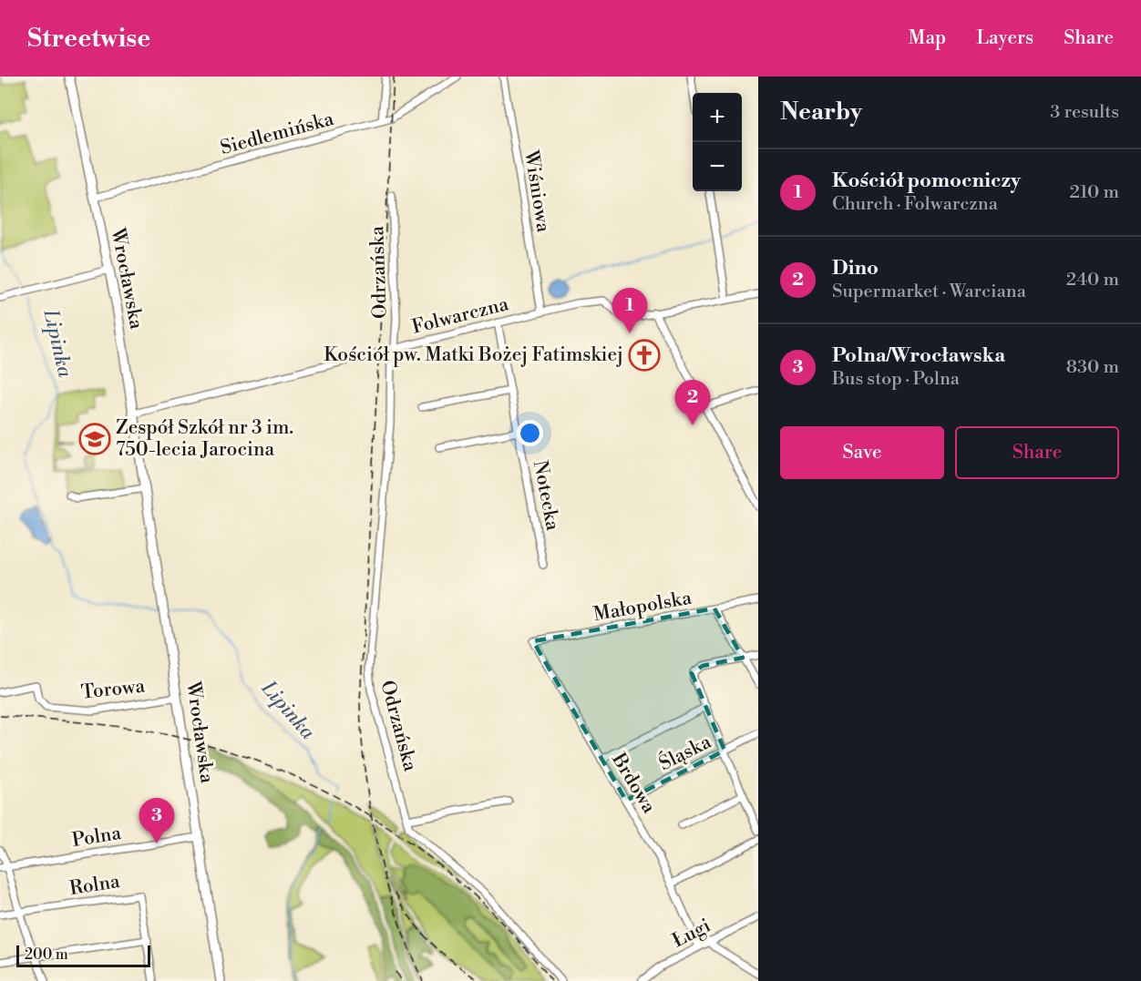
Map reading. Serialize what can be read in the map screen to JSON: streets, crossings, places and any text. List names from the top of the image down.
{
  "streets": {
    "main road": ["Wrocławska"],
    "street": [
      "Siedlemińska",
      "Wiśniowa",
      "Odrzańska",
      "Folwarczna",
      "Notecka",
      "Małopolska",
      "Torowa",
      "Śląska",
      "Brdowa",
      "Polna",
      "Rolna",
      "Ługi"
    ]
  },
  "crossings": [
    ["Siedlemińska", "Wrocławska"],
    ["Wiśniowa", "Folwarczna"],
    ["Odrzańska", "Folwarczna"],
    ["Wrocławska", "Folwarczna"],
    ["Wrocławska", "Torowa"],
    ["Wrocławska", "Polna"],
    ["Folwarczna", "Notecka"],
    ["Małopolska", "Brdowa"],
    ["Śląska", "Brdowa"],
    ["Brdowa", "Ługi"]
  ],
  "water": ["Lipinka"],
  "places": {
    "church": ["Kościół pw. Matki Bożej Fatimskiej"],
    "school or university": ["Zespół Szkół nr 3 im. 750-lecia Jarocina"]
  },
  "scale_bar": "200 m",
  "page": {
    "header": "Streetwise",
    "nav": ["Map", "Layers", "Share"],
    "heading": ["Nearby", "3 results"],
    "map_buttons": ["+", "−"],
    "list": [
      {
        "mark": "1",
        "name": "Kościół pomocniczy",
        "note": "Church · Folwarczna",
        "value": "210 m"
      },
      {
        "mark": "2",
        "name": "Dino",
        "note": "Supermarket · Warciana",
        "value": "240 m"
      },
      {
        "mark": "3",
        "name": "Polna/Wrocławska",
        "note": "Bus stop · Polna",
        "value": "830 m"
      }
    ],
    "pins": ["1", "2", "3"],
    "buttons": ["Save", "Share"],
    "scale": "200 m"
  }
}
